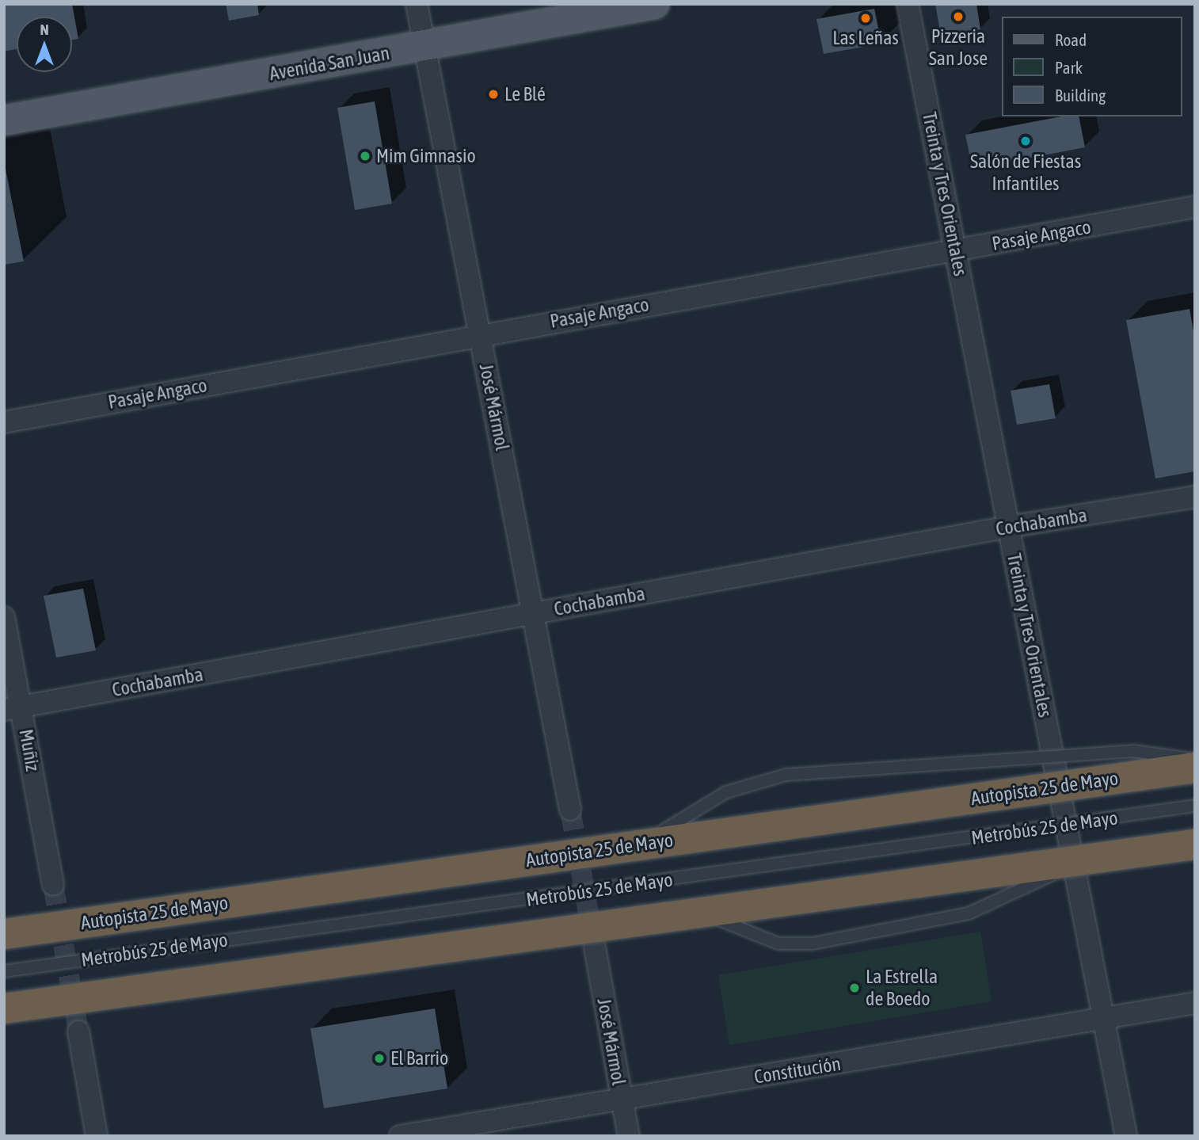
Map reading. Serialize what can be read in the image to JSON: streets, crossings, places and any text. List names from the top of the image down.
{
  "streets": {
    "highway": ["Autopista 25 de Mayo"],
    "main road": ["Avenida San Juan"],
    "street": [
      "Treinta y Tres Orientales",
      "Pasaje Angaco",
      "José Mármol",
      "Cochabamba",
      "Muñiz",
      "Constitución"
    ],
    "lane": ["Metrobús 25 de Mayo"]
  },
  "crossings": [
    ["Avenida San Juan", "José Mármol"],
    ["Treinta y Tres Orientales", "Pasaje Angaco"],
    ["Treinta y Tres Orientales", "Cochabamba"],
    ["Treinta y Tres Orientales", "Constitución"],
    ["Pasaje Angaco", "José Mármol"],
    ["José Mármol", "Cochabamba"],
    ["José Mármol", "Constitución"],
    ["Cochabamba", "Muñiz"]
  ],
  "places": [
    "Pizzeria San Jose",
    "Las Leñas",
    "Le Blé",
    "Salón de Fiestas Infantiles",
    "Mim Gimnasio",
    "La Estrella de Boedo",
    "El Barrio"
  ],
  "legend": ["Road", "Park", "Building"],
  "north": "top"
}
